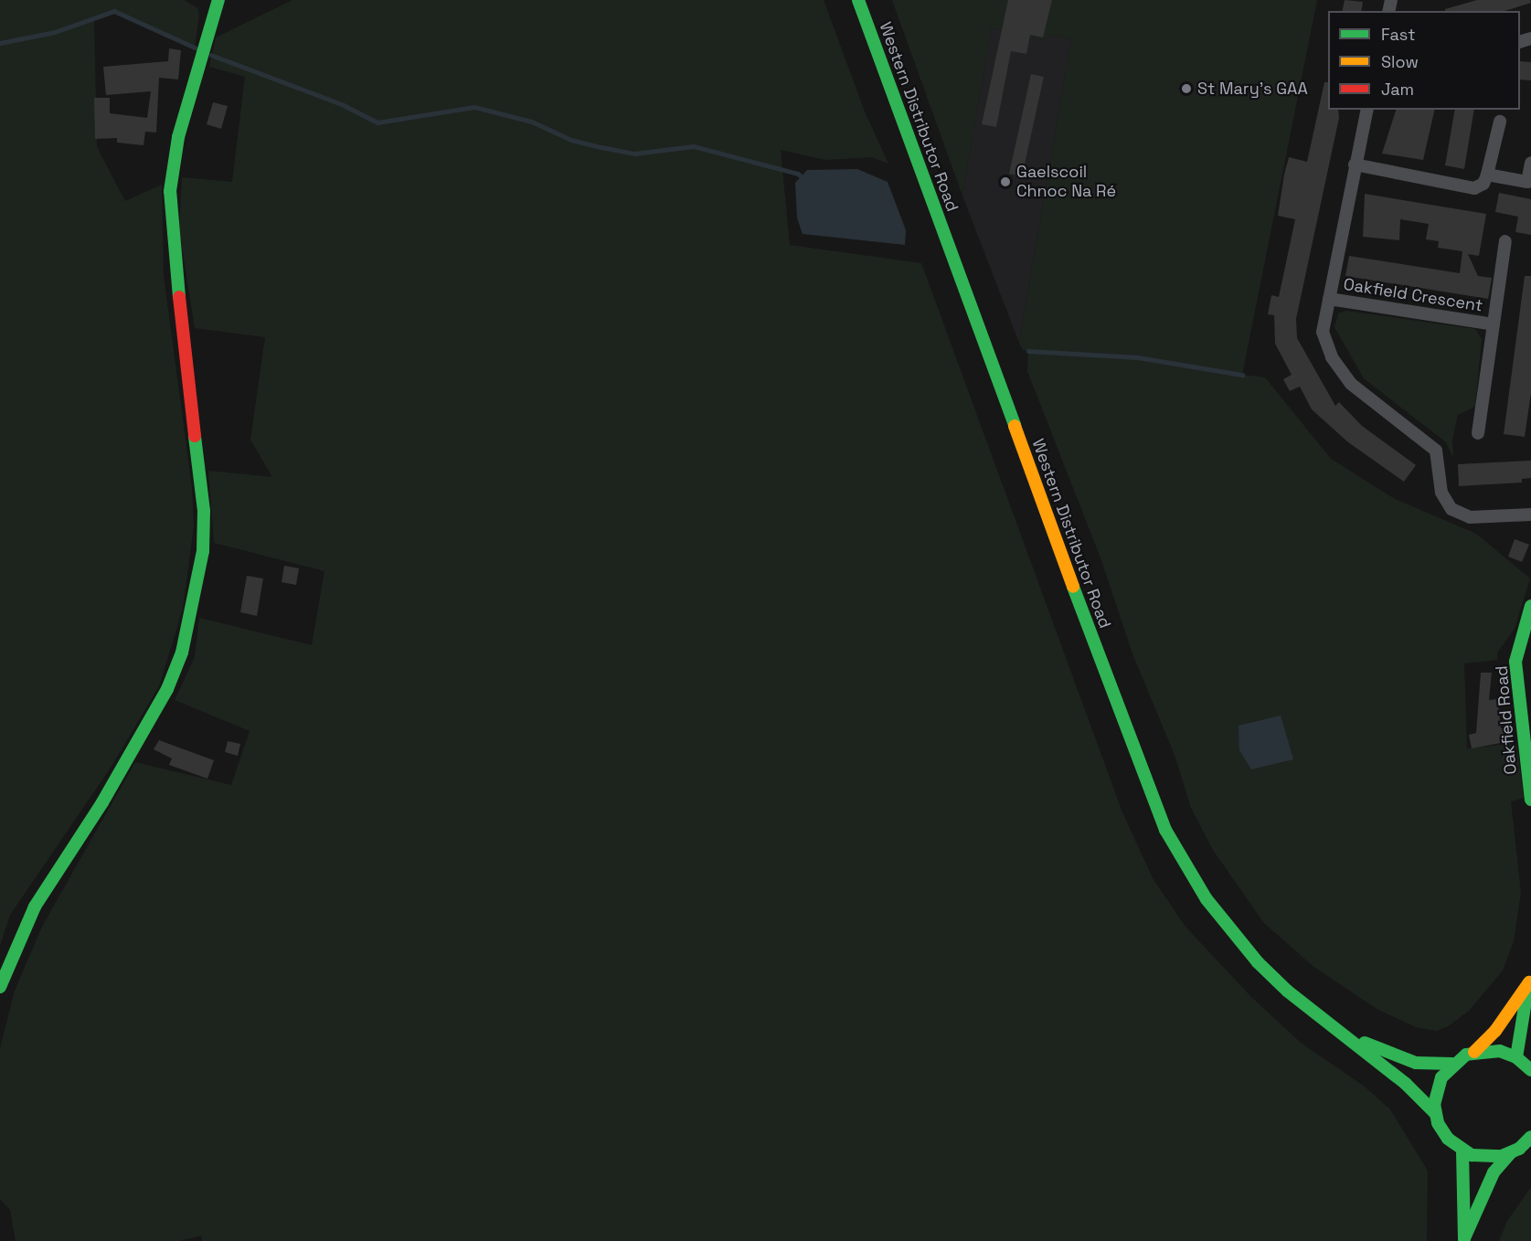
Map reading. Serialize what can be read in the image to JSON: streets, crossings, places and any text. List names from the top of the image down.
{
  "streets": {
    "main road": ["Western Distributor Road", "Oakfield Road"],
    "street": ["Oakfield Crescent"]
  },
  "places": ["St Mary's GAA", "Gaelscoil Chnoc Na Ré"],
  "legend": ["Fast", "Slow", "Jam"]
}
